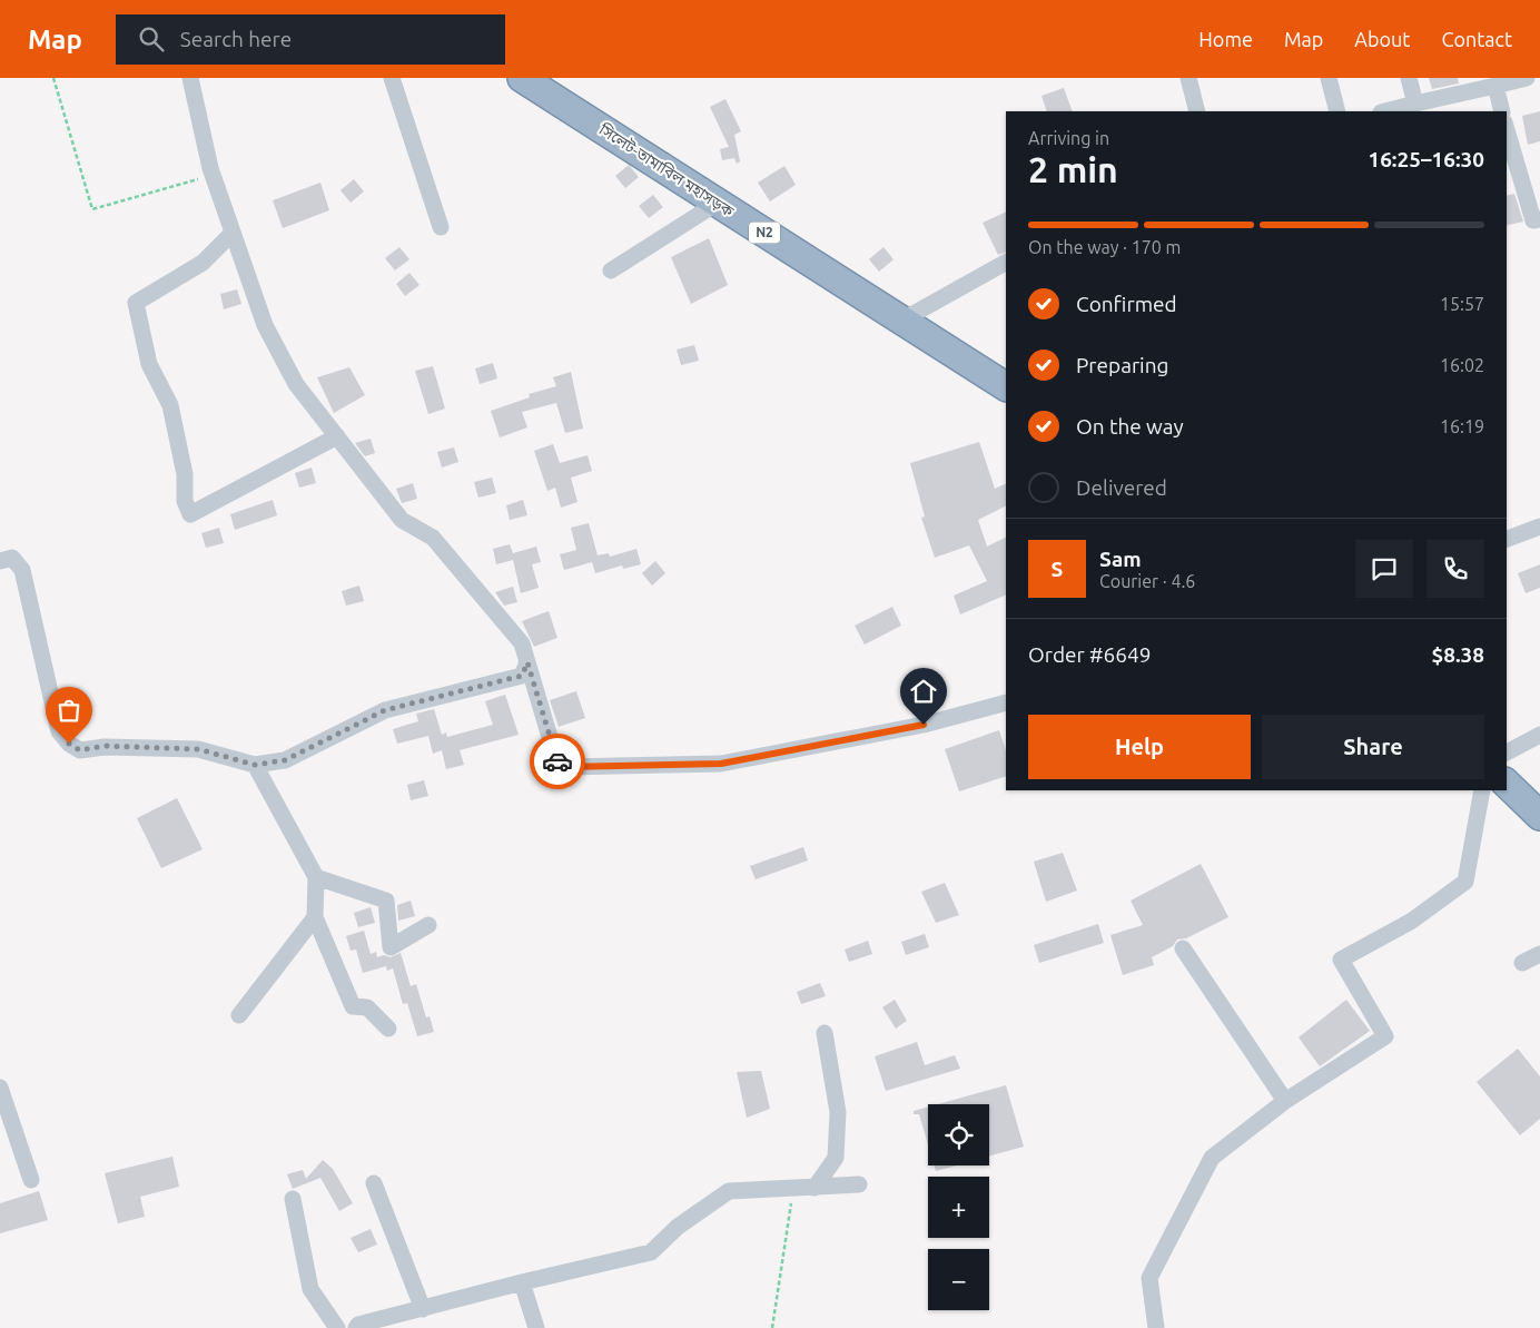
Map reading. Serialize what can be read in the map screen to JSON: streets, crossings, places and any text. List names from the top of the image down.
{
  "streets": {
    "highway": ["সিলেট-তামাবিল মহাসড়ক", "N2"]
  },
  "page": {
    "header": "Map",
    "search": "Search here",
    "nav": [
      "Home",
      "Map",
      "About",
      "Contact"
    ],
    "heading": ["2 min", "Arriving in", "16:25–16:30"],
    "panel": [
      "Sam",
      "Courier · 4.6",
      "Order #6649",
      "$8.38"
    ],
    "bar": "On the way · 170 m",
    "list": [
      ["Confirmed", "15:57"],
      ["Preparing", "16:02"],
      ["On the way", "16:19"],
      "Delivered"
    ],
    "round": "S",
    "buttons": ["Help", "Share"],
    "map_buttons": ["+", "−"]
  }
}
